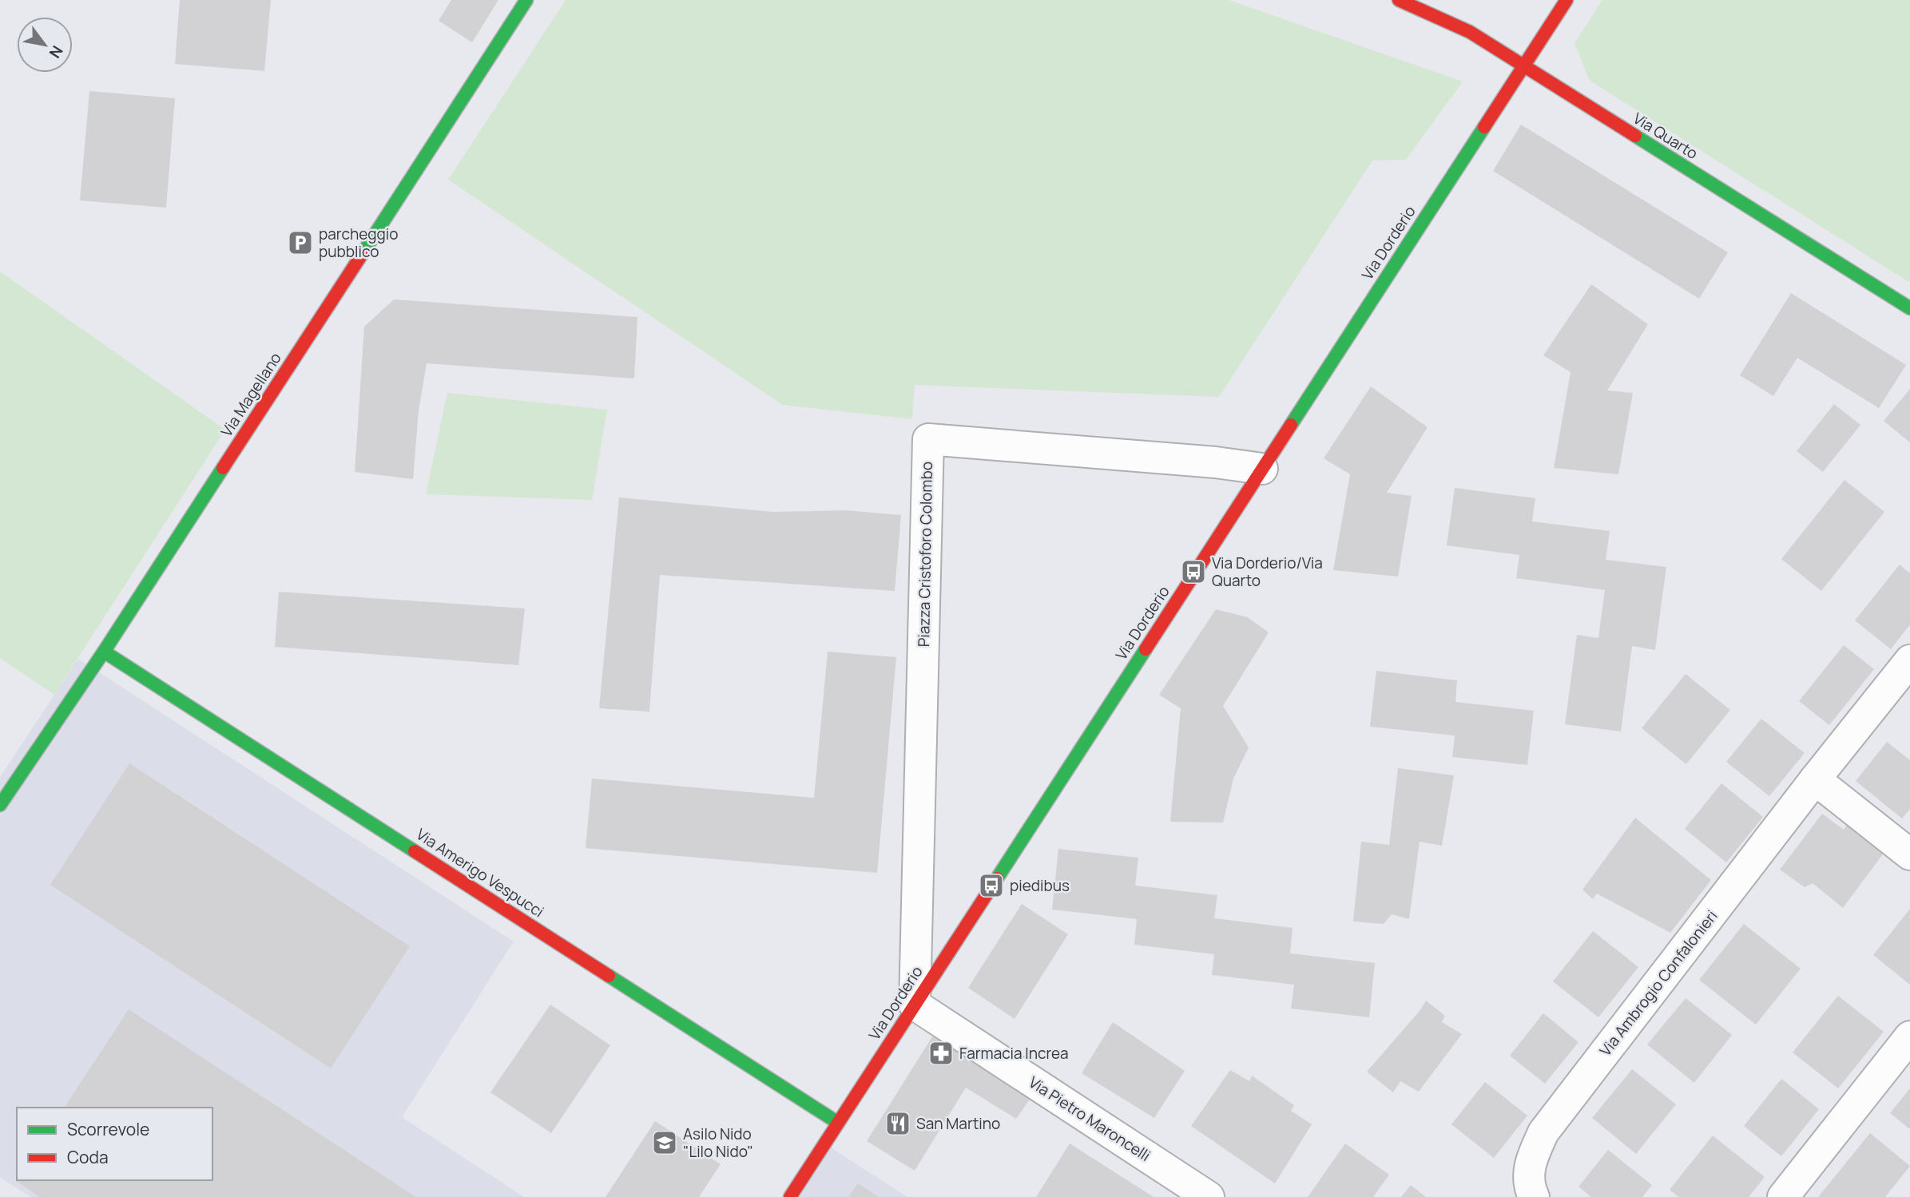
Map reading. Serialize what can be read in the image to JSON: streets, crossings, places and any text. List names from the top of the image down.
{
  "streets": {
    "street": [
      "Via Quarto",
      "Via Dorderio",
      "Via Magellano",
      "Piazza Cristoforo Colombo",
      "Via Amerigo Vespucci",
      "Via Ambrogio Confalonieri",
      "Via Pietro Maroncelli"
    ]
  },
  "crossings": [
    ["Via Quarto", "Via Dorderio"],
    ["Via Dorderio", "Piazza Cristoforo Colombo"],
    ["Via Dorderio", "Via Amerigo Vespucci"],
    ["Via Dorderio", "Via Pietro Maroncelli"],
    ["Via Magellano", "Via Amerigo Vespucci"],
    ["Piazza Cristoforo Colombo", "Via Pietro Maroncelli"]
  ],
  "places": {
    "parking": ["parcheggio pubblico"],
    "bus stop": ["Via Dorderio/Via Quarto", "piedibus"],
    "pharmacy": ["Farmacia Increa"],
    "restaurant": ["San Martino"],
    "school or university": ["Asilo Nido \"Lilo Nido\""]
  },
  "legend": ["Scorrevole", "Coda"],
  "north": "bottom right"
}
